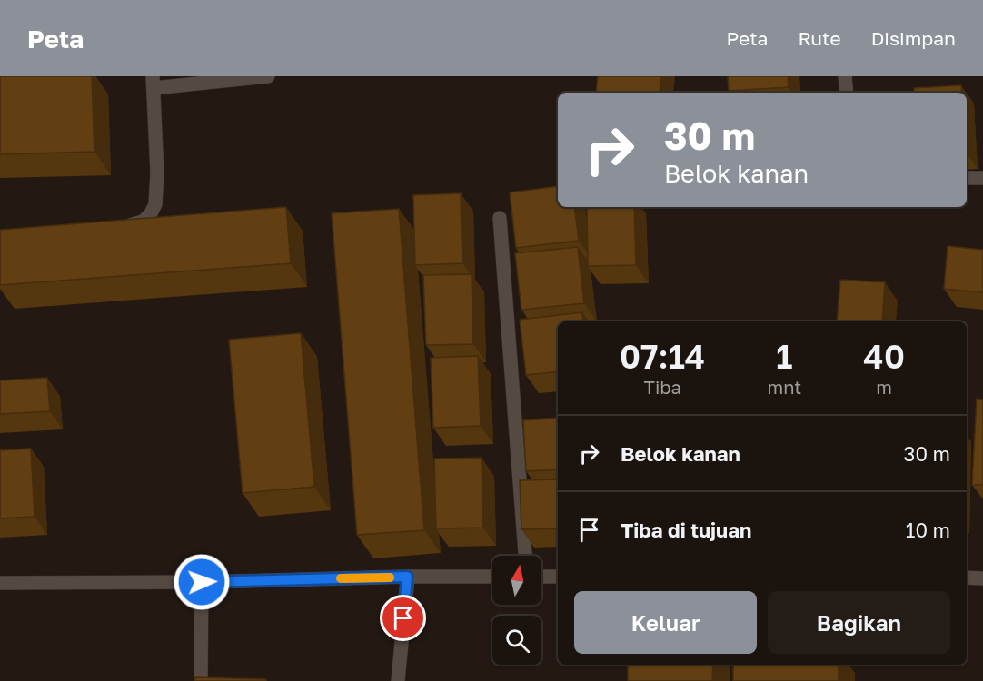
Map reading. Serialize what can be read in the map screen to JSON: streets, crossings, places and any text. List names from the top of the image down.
{
  "north": "top",
  "page": {
    "header": "Peta",
    "nav": ["Peta", "Rute", "Disimpan"],
    "turn": ["30 m", "Belok kanan"],
    "eta": [
      "07:14",
      "Tiba",
      "1",
      "mnt",
      "40",
      "m"
    ],
    "list": [
      {
        "name": "Belok kanan",
        "value": "30 m"
      },
      {
        "name": "Tiba di tujuan",
        "value": "10 m"
      }
    ],
    "buttons": ["Keluar", "Bagikan"]
  }
}
